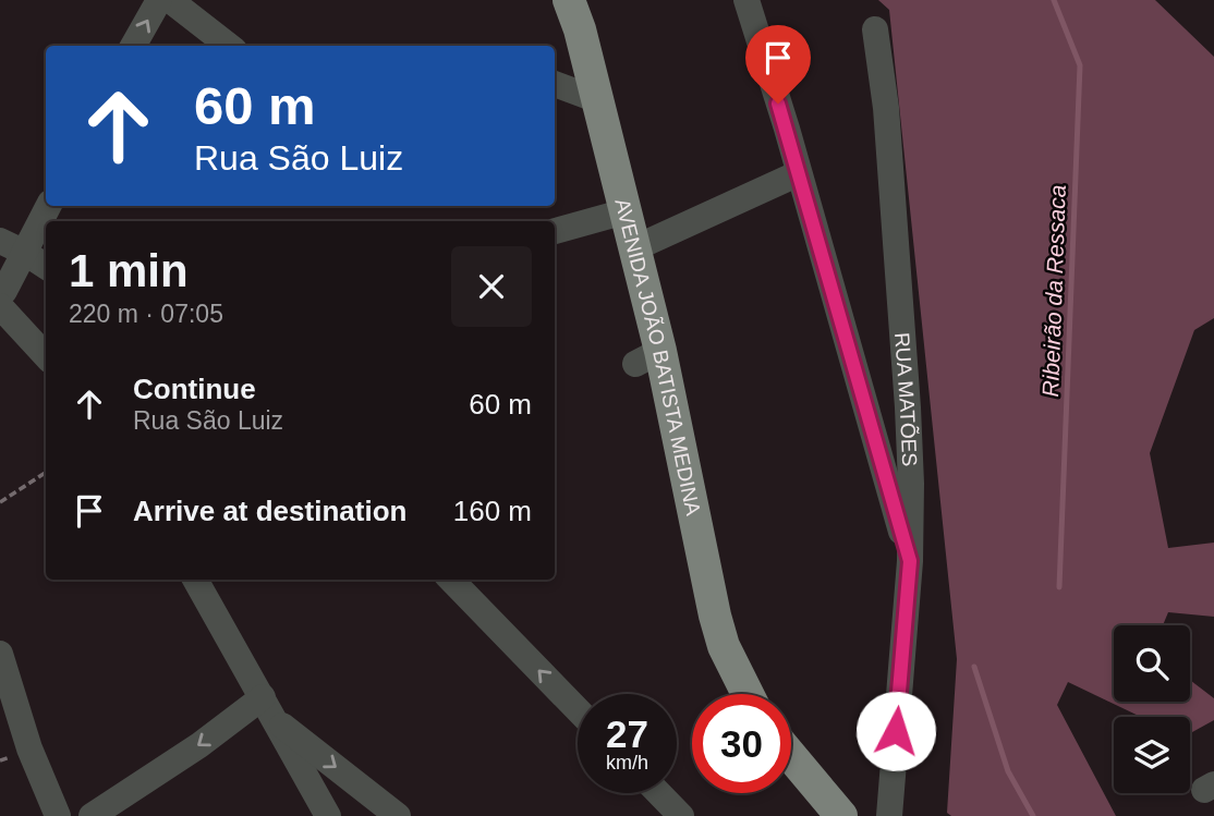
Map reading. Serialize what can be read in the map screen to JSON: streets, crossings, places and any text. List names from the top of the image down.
{
  "streets": {
    "main road": ["AVENIDA JOÃO BATISTA MEDINA"],
    "street": ["RUA MATÕES"]
  },
  "water": ["Ribeirão da Ressaca"],
  "page": {
    "turn": ["60 m", "Rua São Luiz"],
    "heading": ["1 min", "220 m · 07:05"],
    "list": [
      {
        "name": "Continue",
        "note": "Rua São Luiz",
        "value": "60 m"
      },
      {
        "name": "Arrive at destination",
        "value": "160 m"
      }
    ],
    "speed": "27 km/h",
    "limit": "30"
  }
}
